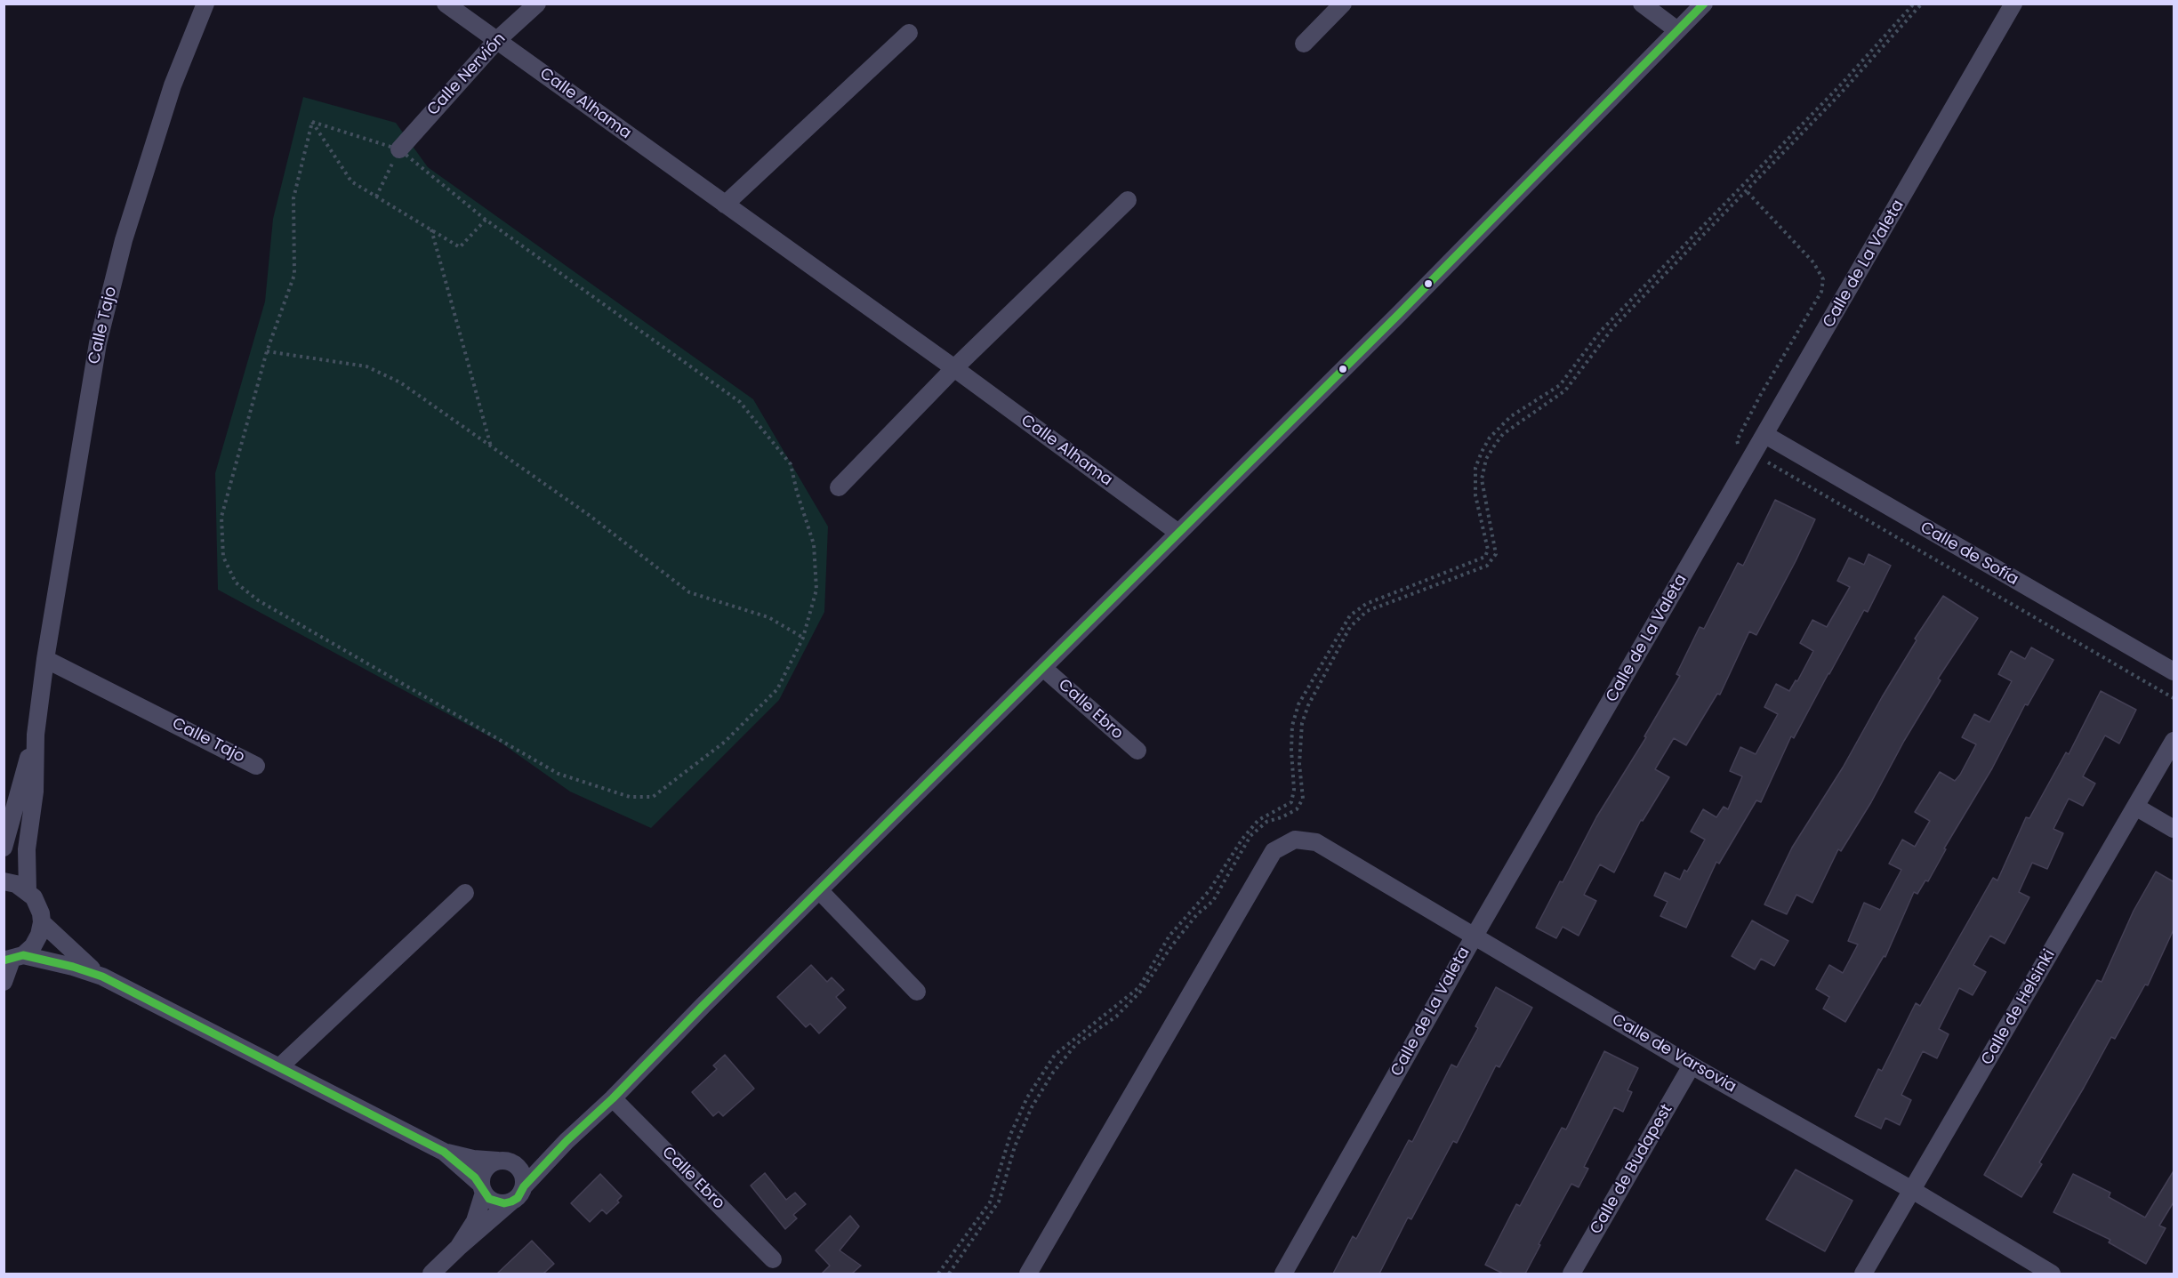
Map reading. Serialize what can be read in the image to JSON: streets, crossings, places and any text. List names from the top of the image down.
{
  "streets": {
    "street": [
      "Calle Nervión",
      "Calle Alhama",
      "Calle de La Valeta",
      "Calle Tajo",
      "Calle de Sofía",
      "Calle Ebro",
      "Calle de Helsinki",
      "Calle de Varsovia",
      "Calle de Budapest"
    ]
  },
  "crossings": [
    ["Calle Nervión", "Calle Alhama"],
    ["Calle Alhama", "Calle Ebro"],
    ["Calle de La Valeta", "Calle de Sofía"],
    ["Calle de La Valeta", "Calle de Varsovia"],
    ["Calle de Helsinki", "Calle de Varsovia"],
    ["Calle de Varsovia", "Calle de Budapest"]
  ]
}
